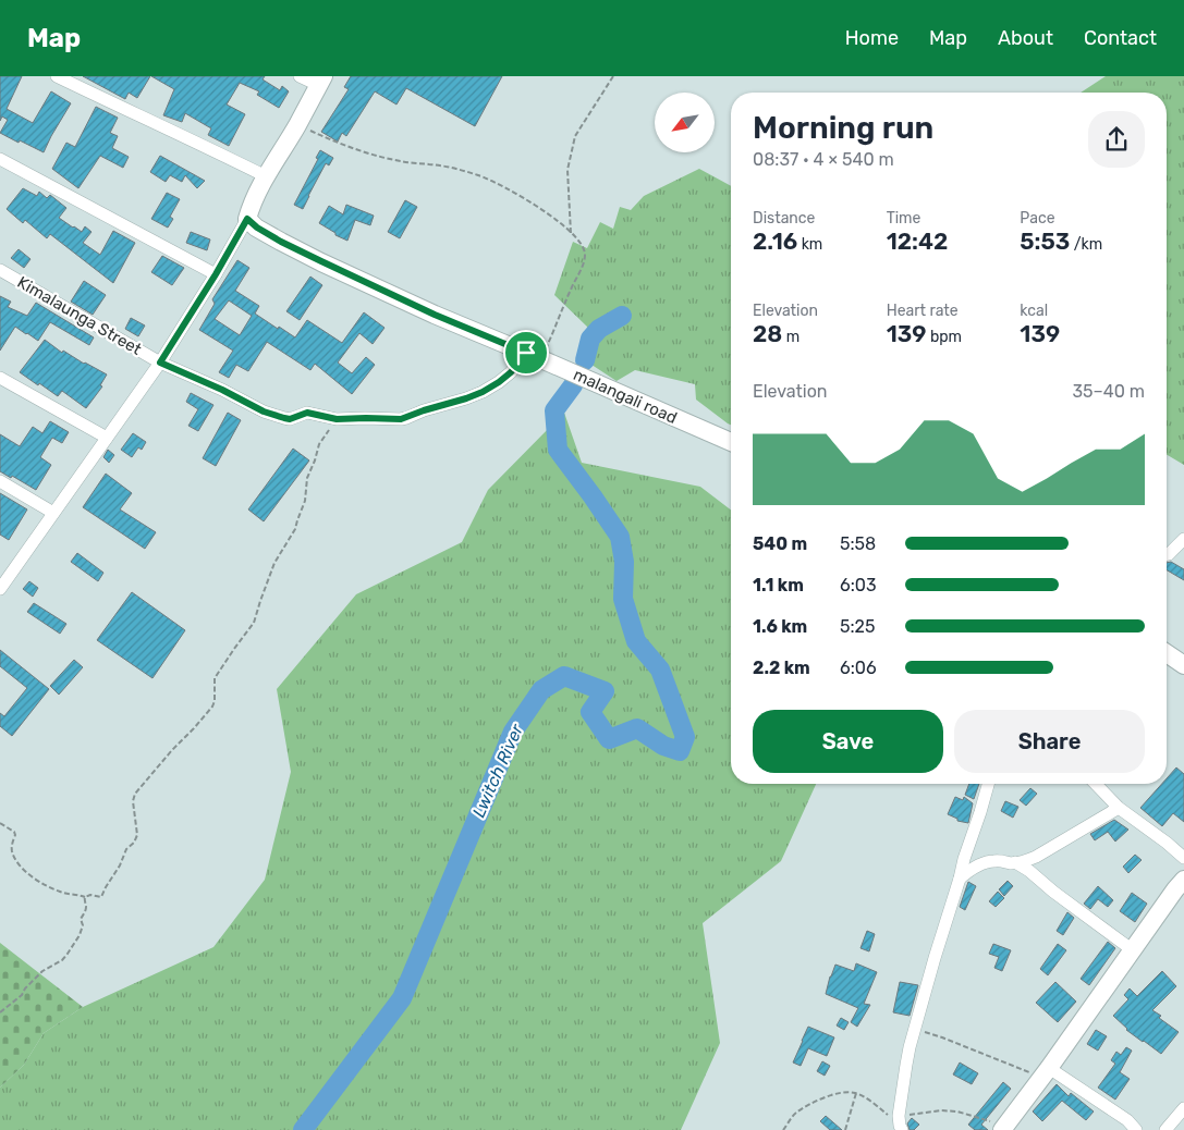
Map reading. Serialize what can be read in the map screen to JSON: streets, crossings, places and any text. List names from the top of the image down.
{
  "streets": {
    "street": ["Kimalaunga Street", "malangali road"]
  },
  "crossings": [
    ["Kimalaunga Street", "malangali road"]
  ],
  "water": ["Lwitch River"],
  "north": "bottom left",
  "page": {
    "header": "Map",
    "nav": [
      "Home",
      "Map",
      "About",
      "Contact"
    ],
    "heading": ["Morning run", "08:37 · 4 × 540 m"],
    "stats": [
      ["Distance", "2.16 km"],
      ["Time", "12:42"],
      ["Pace", "5:53 /km"],
      ["Elevation", "28 m"],
      ["Heart rate", "139 bpm"],
      ["kcal", "139"]
    ],
    "chart": ["Elevation", "35–40 m"],
    "list": [
      {
        "name": "540 m",
        "note": "5:58"
      },
      {
        "name": "1.1 km",
        "note": "6:03"
      },
      {
        "name": "1.6 km",
        "note": "5:25"
      },
      {
        "name": "2.2 km",
        "note": "6:06"
      }
    ],
    "buttons": ["Save", "Share"]
  }
}
